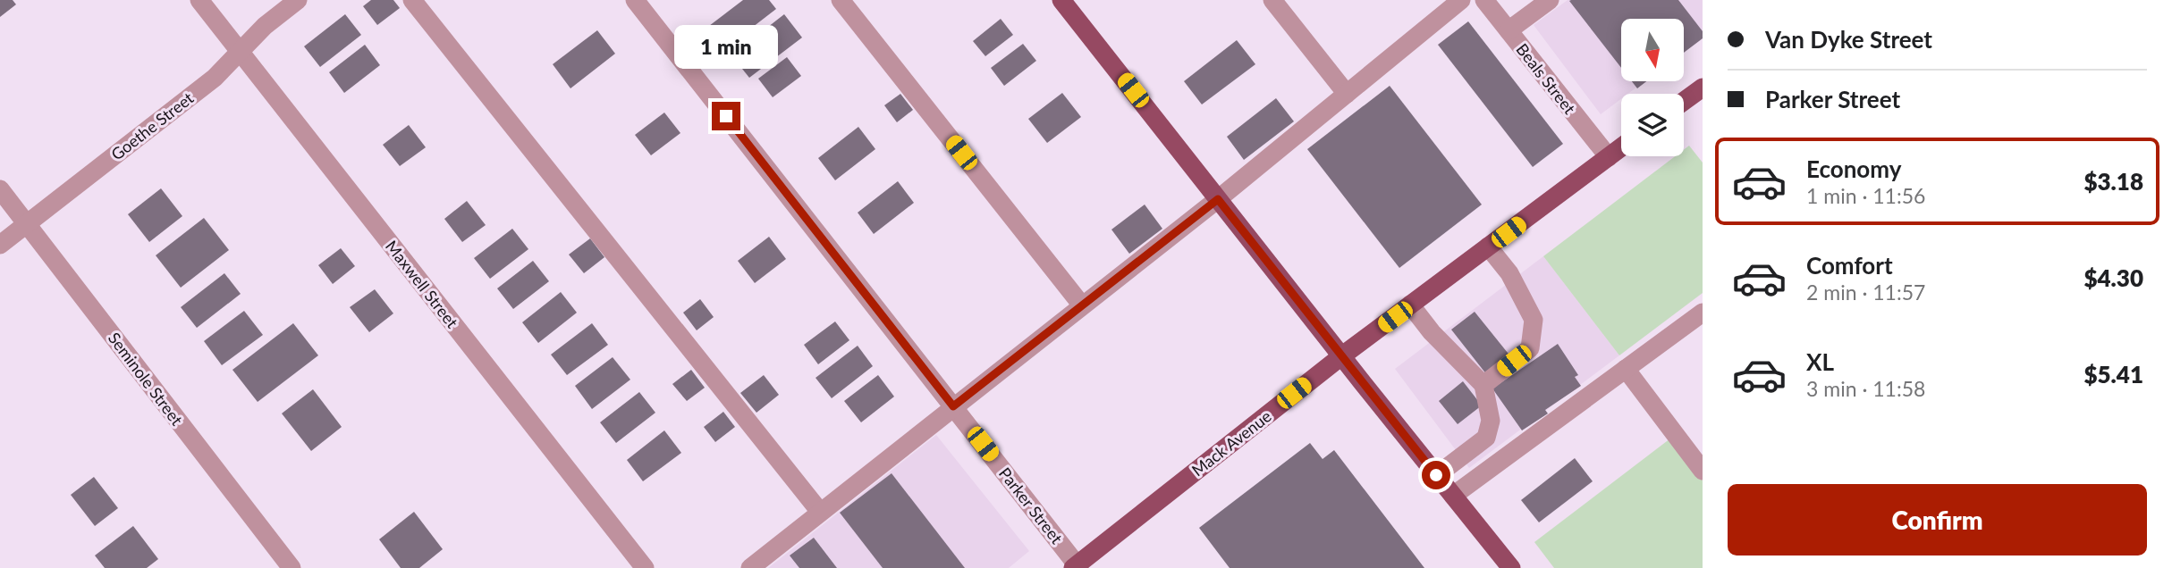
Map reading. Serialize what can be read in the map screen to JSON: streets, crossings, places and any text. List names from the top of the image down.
{
  "streets": {
    "main road": ["Mack Avenue"],
    "street": [
      "Beals Street",
      "Goethe Street",
      "Maxwell Street",
      "Seminole Street",
      "Parker Street"
    ]
  },
  "crossings": [
    ["Beals Street", "Mack Avenue"],
    ["Goethe Street", "Maxwell Street"],
    ["Goethe Street", "Seminole Street"],
    ["Mack Avenue", "Parker Street"]
  ],
  "north": "bottom",
  "page": {
    "banner": ["Van Dyke Street", "Parker Street"],
    "bubble": "1 min",
    "list": [
      {
        "name": "Economy",
        "note": "1 min · 11:56",
        "value": "$3.18"
      },
      {
        "name": "Comfort",
        "note": "2 min · 11:57",
        "value": "$4.30"
      },
      {
        "name": "XL",
        "note": "3 min · 11:58",
        "value": "$5.41"
      }
    ],
    "buttons": "Confirm"
  }
}
